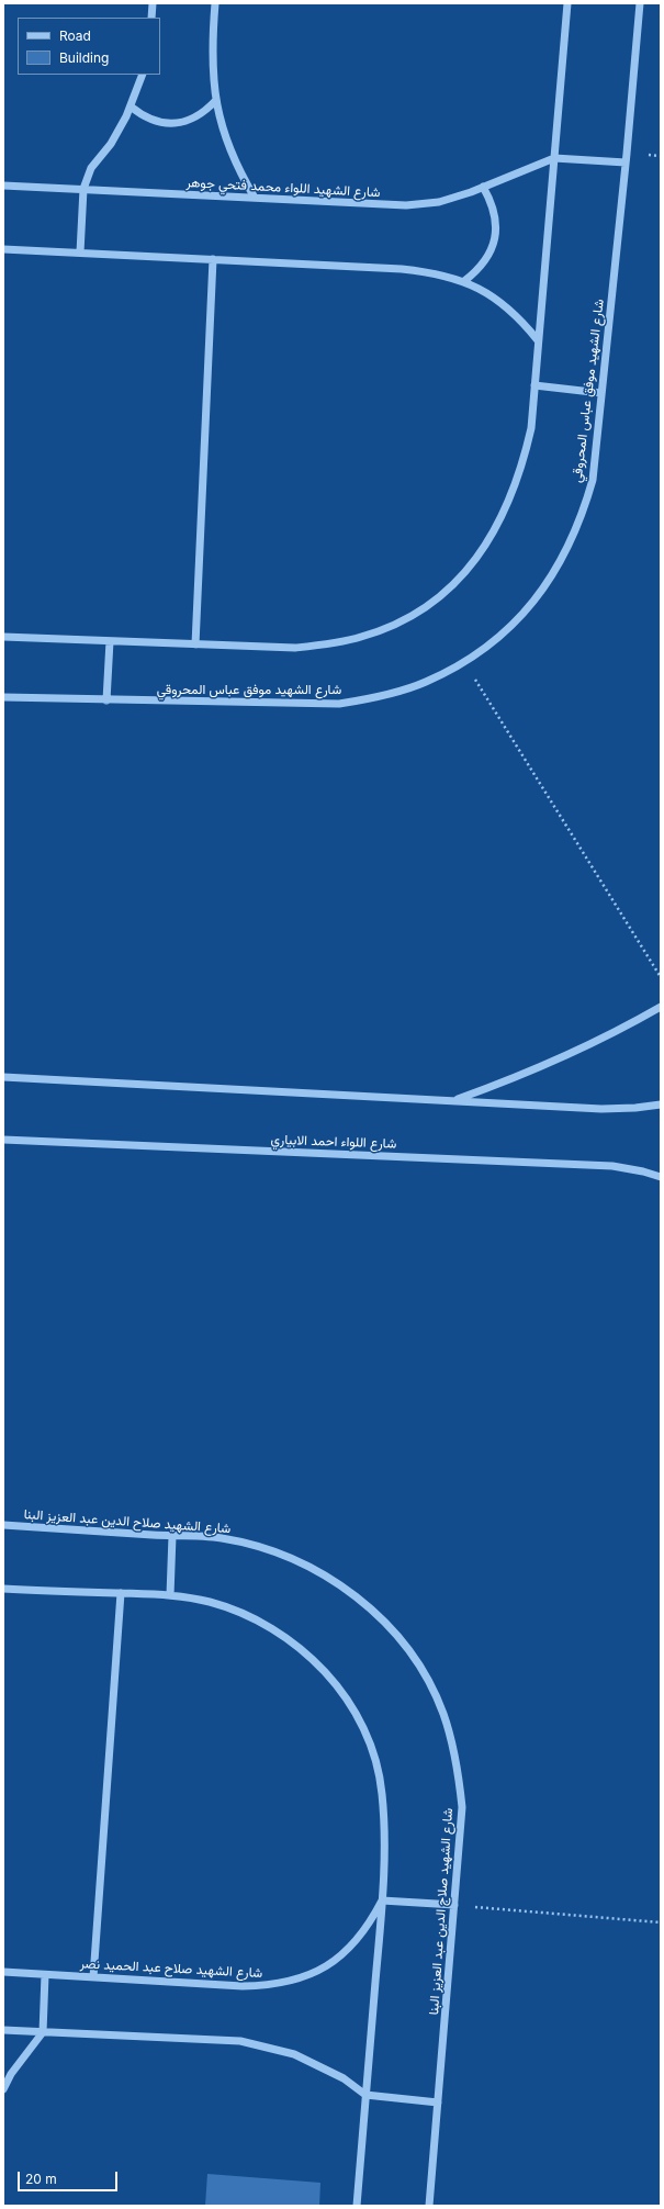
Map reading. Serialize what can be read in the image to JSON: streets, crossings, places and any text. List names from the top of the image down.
{
  "streets": {
    "street": [
      "شارع الشهيد اللواء محمد فتحي جوهر",
      "شارع الشهيد موفق عباس المحروقي",
      "شارع اللواء احمد الابياري",
      "شارع الشهيد صلاح الدين عبد العزيز البنا",
      "شارع الشهيد صلاح عبد الحميد نصر"
    ]
  },
  "legend": ["Road", "Building"],
  "scale_bar": "20 m"
}
